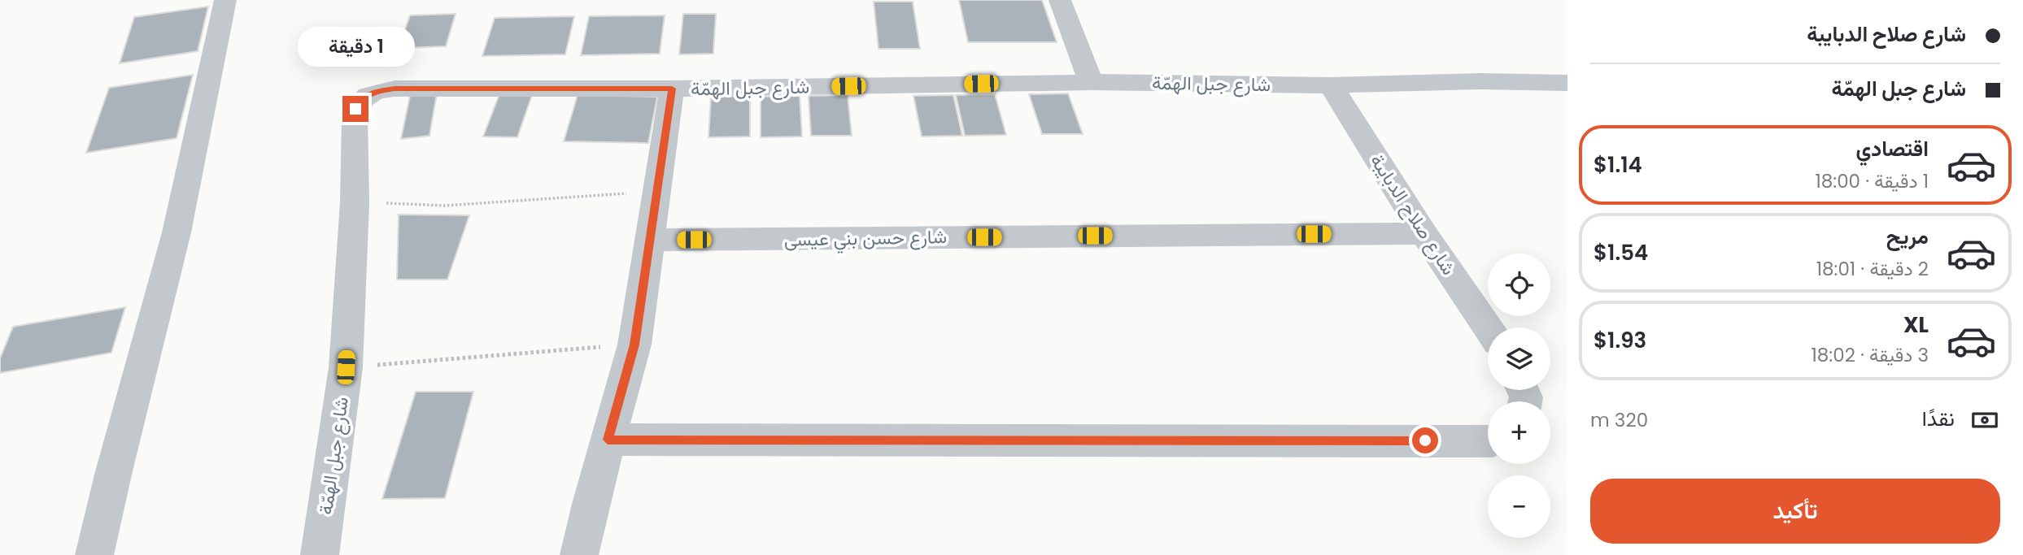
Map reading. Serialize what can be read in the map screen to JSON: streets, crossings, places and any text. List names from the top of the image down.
{
  "streets": {
    "street": ["شارع جبل الهمّة", "شارع صلاح الدبايبة", "شارع حسن بني عيسى"]
  },
  "crossings": [
    ["شارع جبل الهمّة", "شارع صلاح الدبايبة"],
    ["شارع صلاح الدبايبة", "شارع حسن بني عيسى"]
  ],
  "page": {
    "banner": ["شارع صلاح الدبايبة", "شارع جبل الهمّة"],
    "bubble": "1 دقيقة",
    "list": [
      {
        "name": "اقتصادي",
        "note": "1 دقيقة · 18:00",
        "value": "$1.14"
      },
      {
        "name": "مريح",
        "note": "2 دقيقة · 18:01",
        "value": "$1.54"
      },
      {
        "name": "XL",
        "note": "3 دقيقة · 18:02",
        "value": "$1.93"
      }
    ],
    "map_buttons": ["+", "−"],
    "pay": ["نقدًا", "320 m"],
    "buttons": "تأكيد"
  }
}
